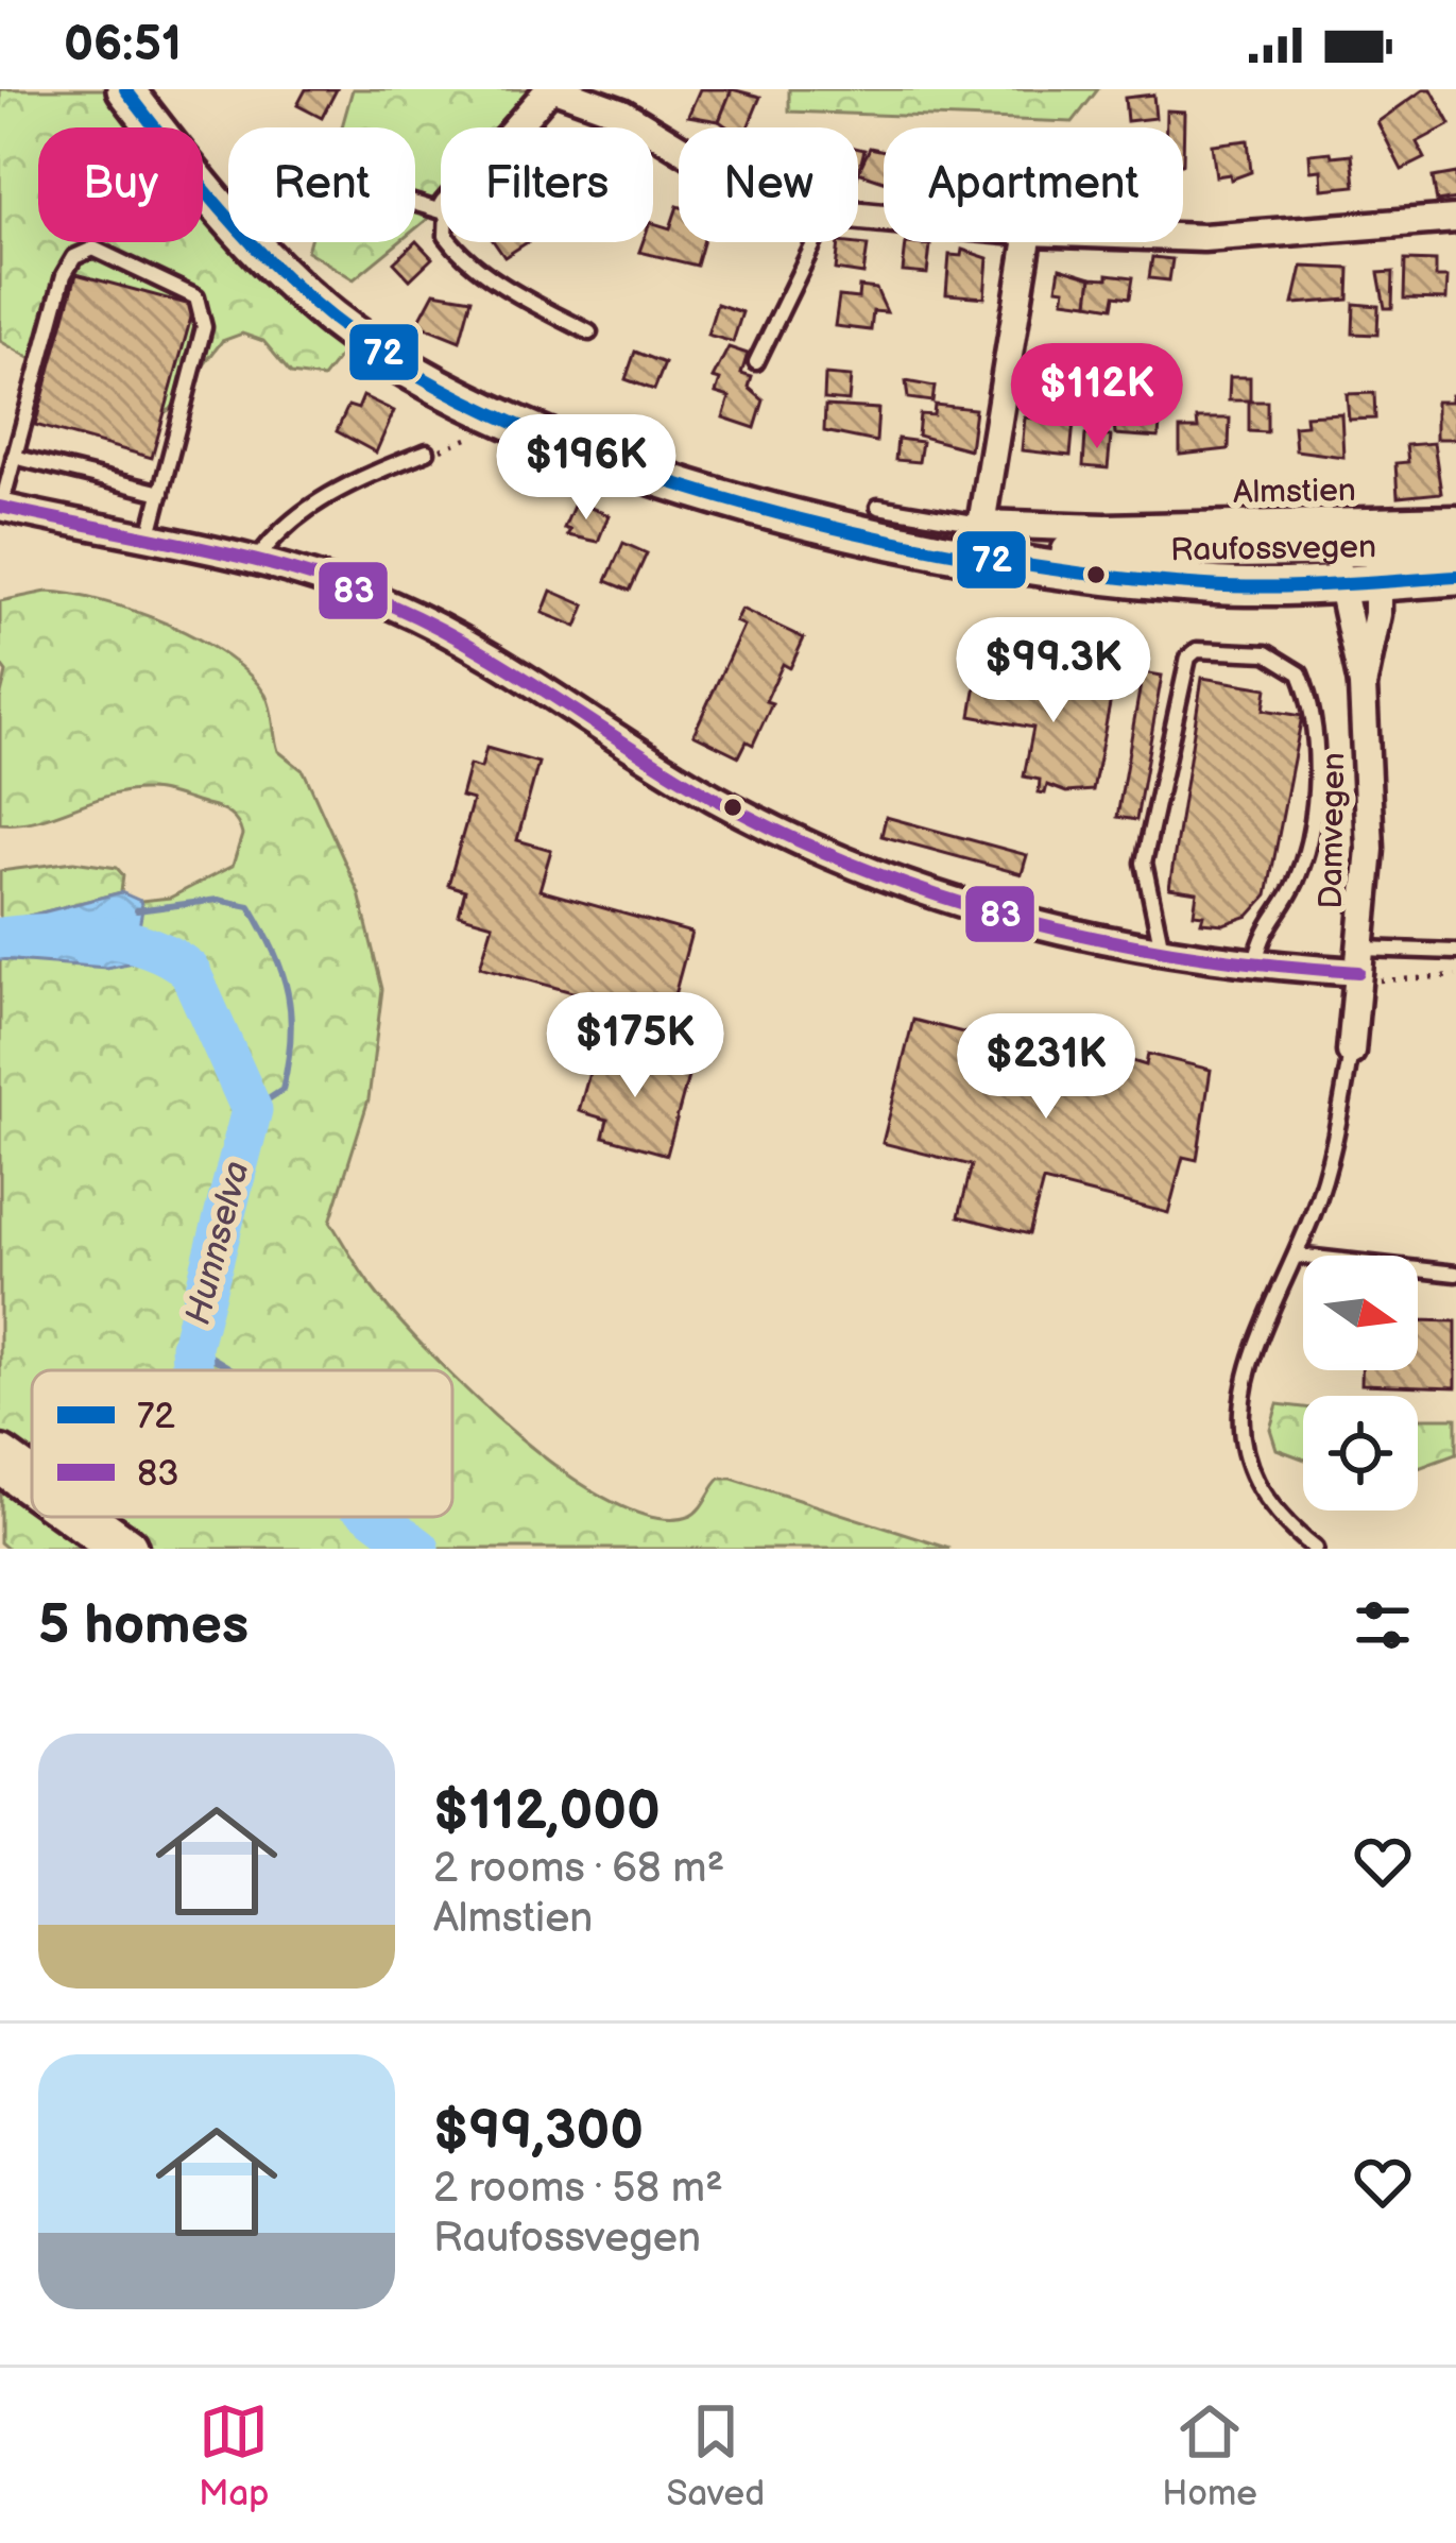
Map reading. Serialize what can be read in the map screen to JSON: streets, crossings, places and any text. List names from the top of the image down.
{
  "streets": {
    "main road": ["Raufossvegen"],
    "street": ["Almstien", "Damvegen"]
  },
  "crossings": [
    ["Almstien", "Raufossvegen"],
    ["Raufossvegen", "Damvegen"]
  ],
  "water": ["Hunnselva"],
  "lines": ["transit line 72", "transit line 83"],
  "legend": ["72", "83"],
  "north": "right",
  "page": {
    "status": "06:51",
    "chip": [
      "Buy",
      "Rent",
      "Filters",
      "New",
      "Apartment"
    ],
    "price": [
      "$112K",
      "$196K",
      "$99.3K",
      "$175K",
      "$231K"
    ],
    "heading": "5 homes",
    "list": [
      {
        "name": "$112,000",
        "note": "2 rooms · 68 m² · Almstien"
      },
      {
        "name": "$99,300",
        "note": "2 rooms · 58 m² · Raufossvegen"
      }
    ],
    "tabs": ["Map", "Saved", "Home"]
  }
}
